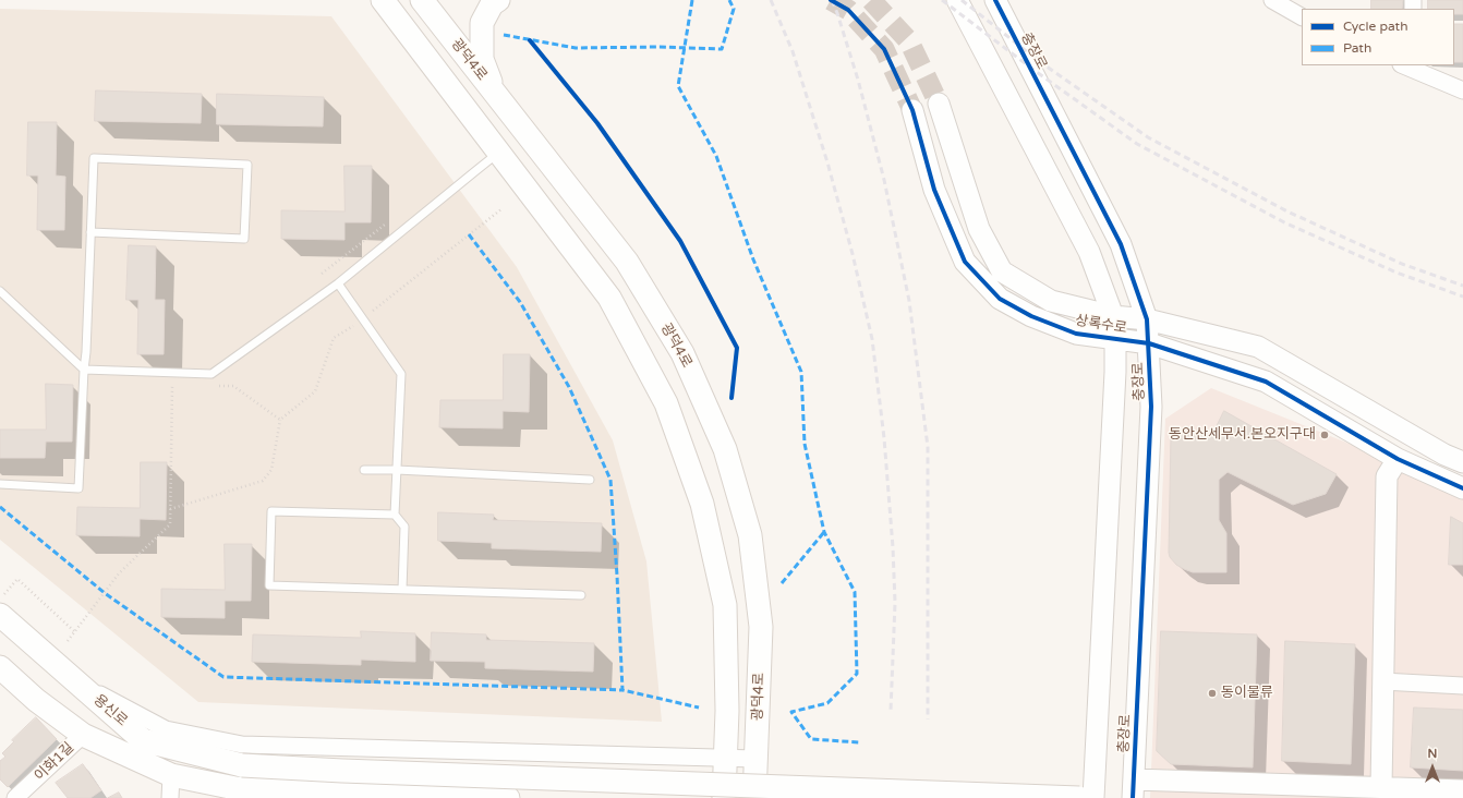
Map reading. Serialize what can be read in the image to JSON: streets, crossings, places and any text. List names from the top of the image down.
{
  "streets": {
    "main road": ["광덕4로", "용신로"],
    "street": ["충장로", "상록수로", "이화1길"]
  },
  "crossings": [
    ["충장로", "상록수로"],
    ["용신로", "이화1길"]
  ],
  "places": ["동안산세무서.본오지구대", "동이물류"],
  "legend": ["Cycle path", "Path"],
  "north": "top"
}
